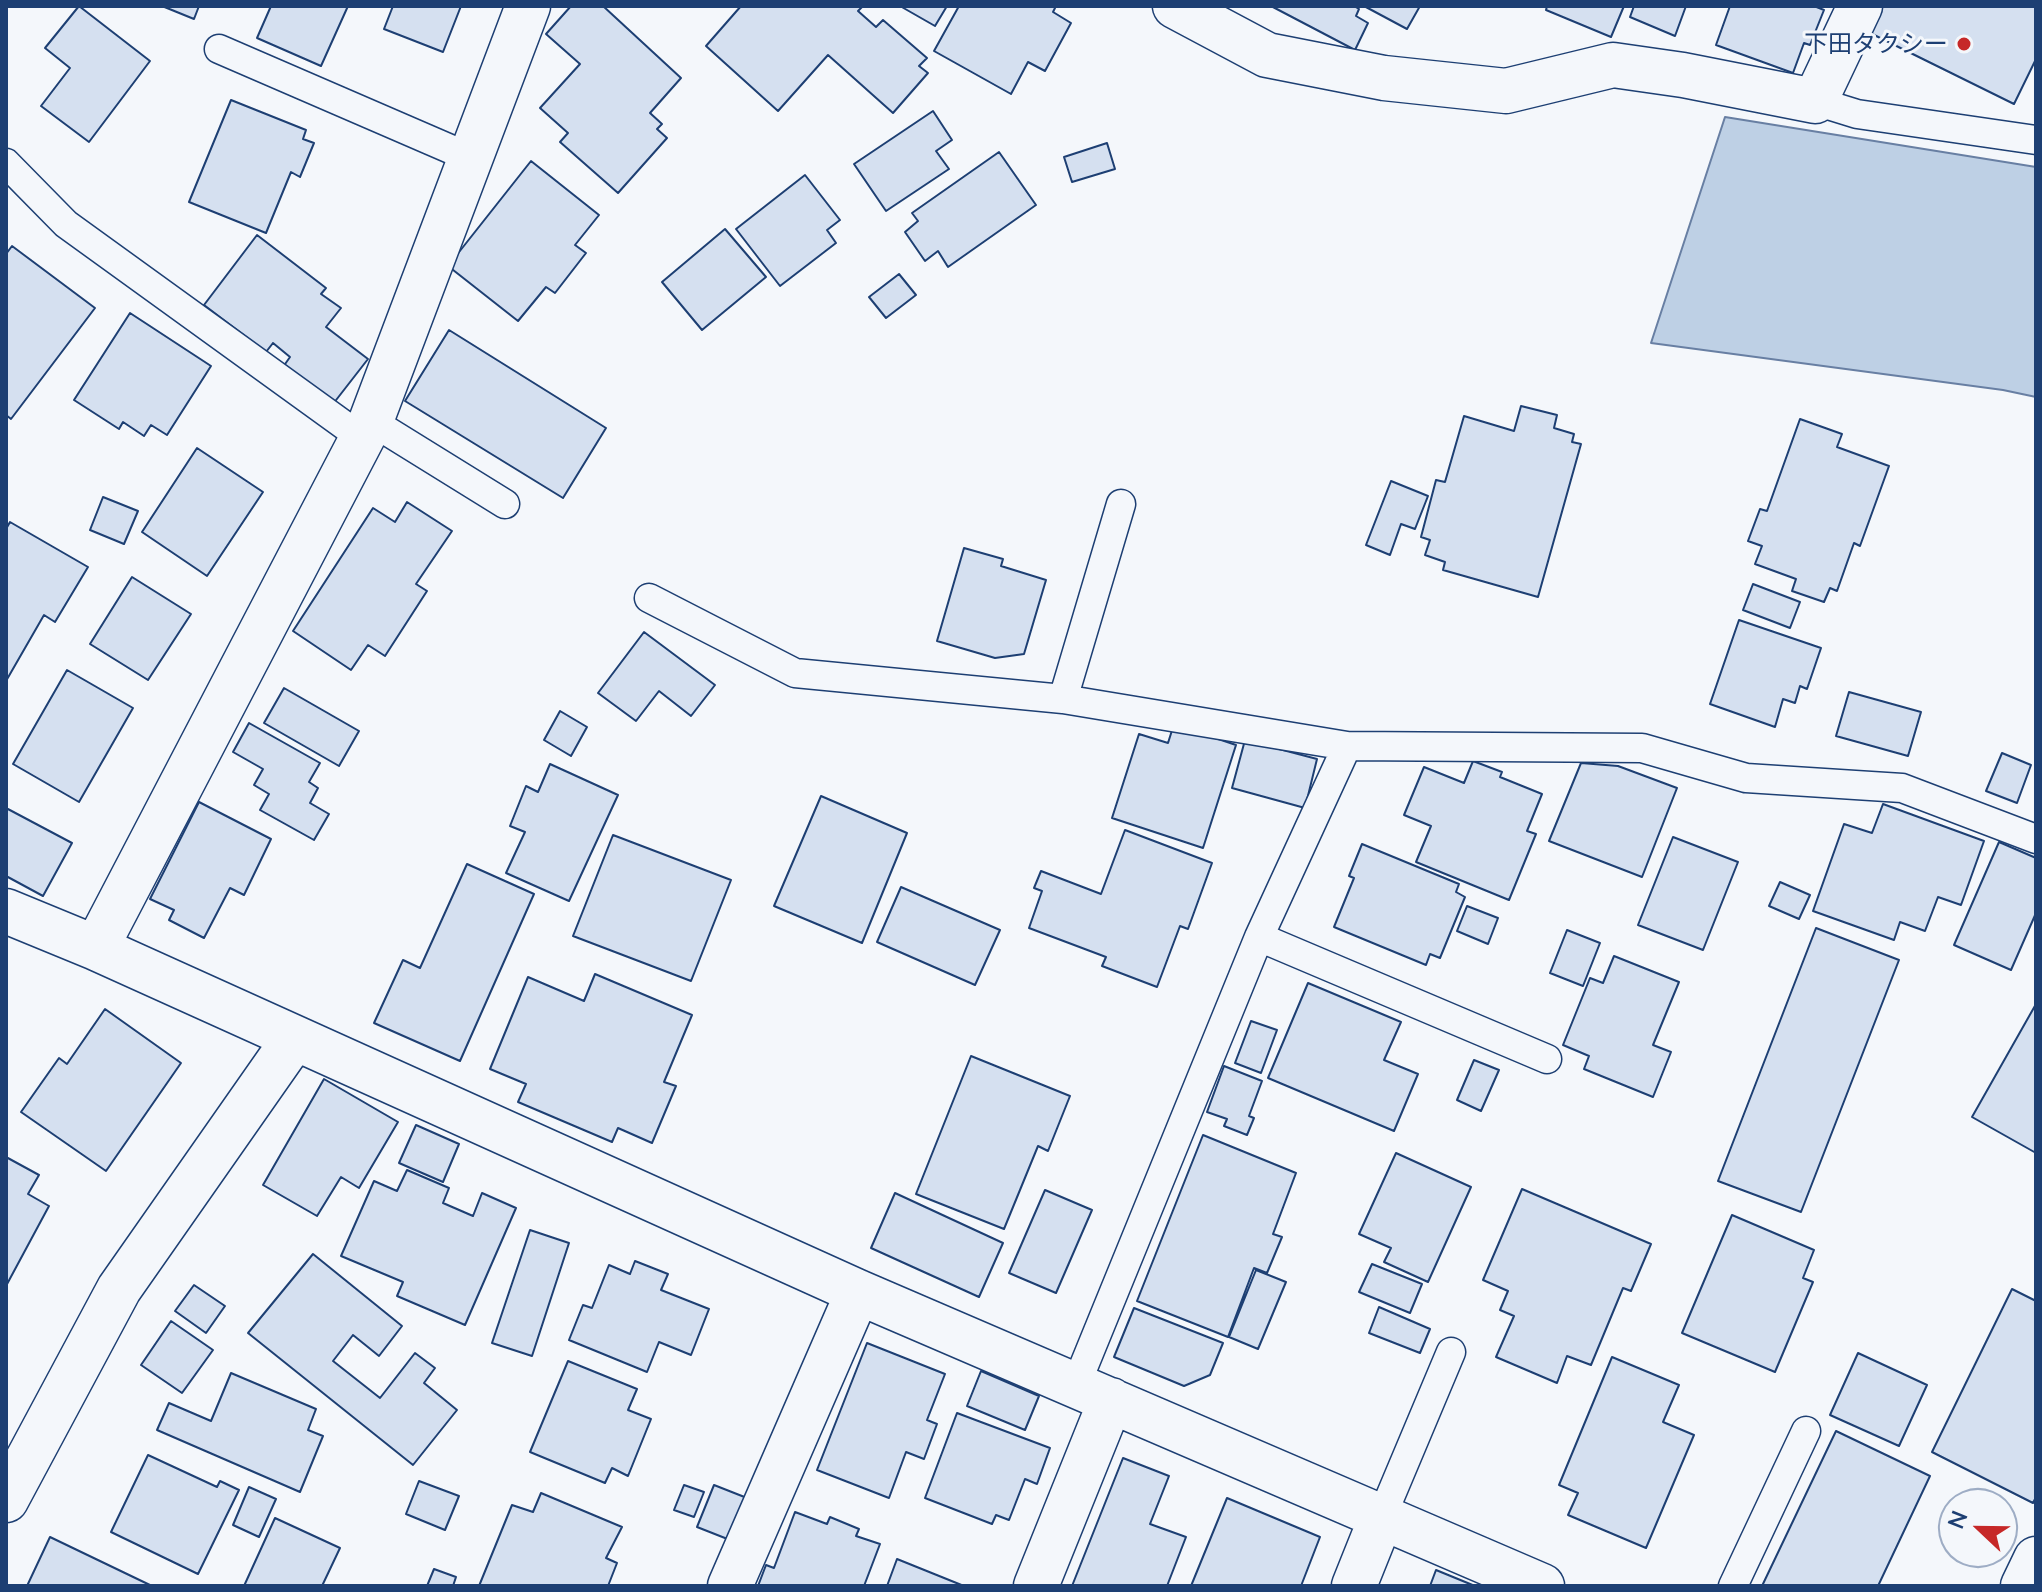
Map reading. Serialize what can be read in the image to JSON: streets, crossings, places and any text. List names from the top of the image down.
{
  "places": ["下田タクシー"],
  "north": "left"
}
